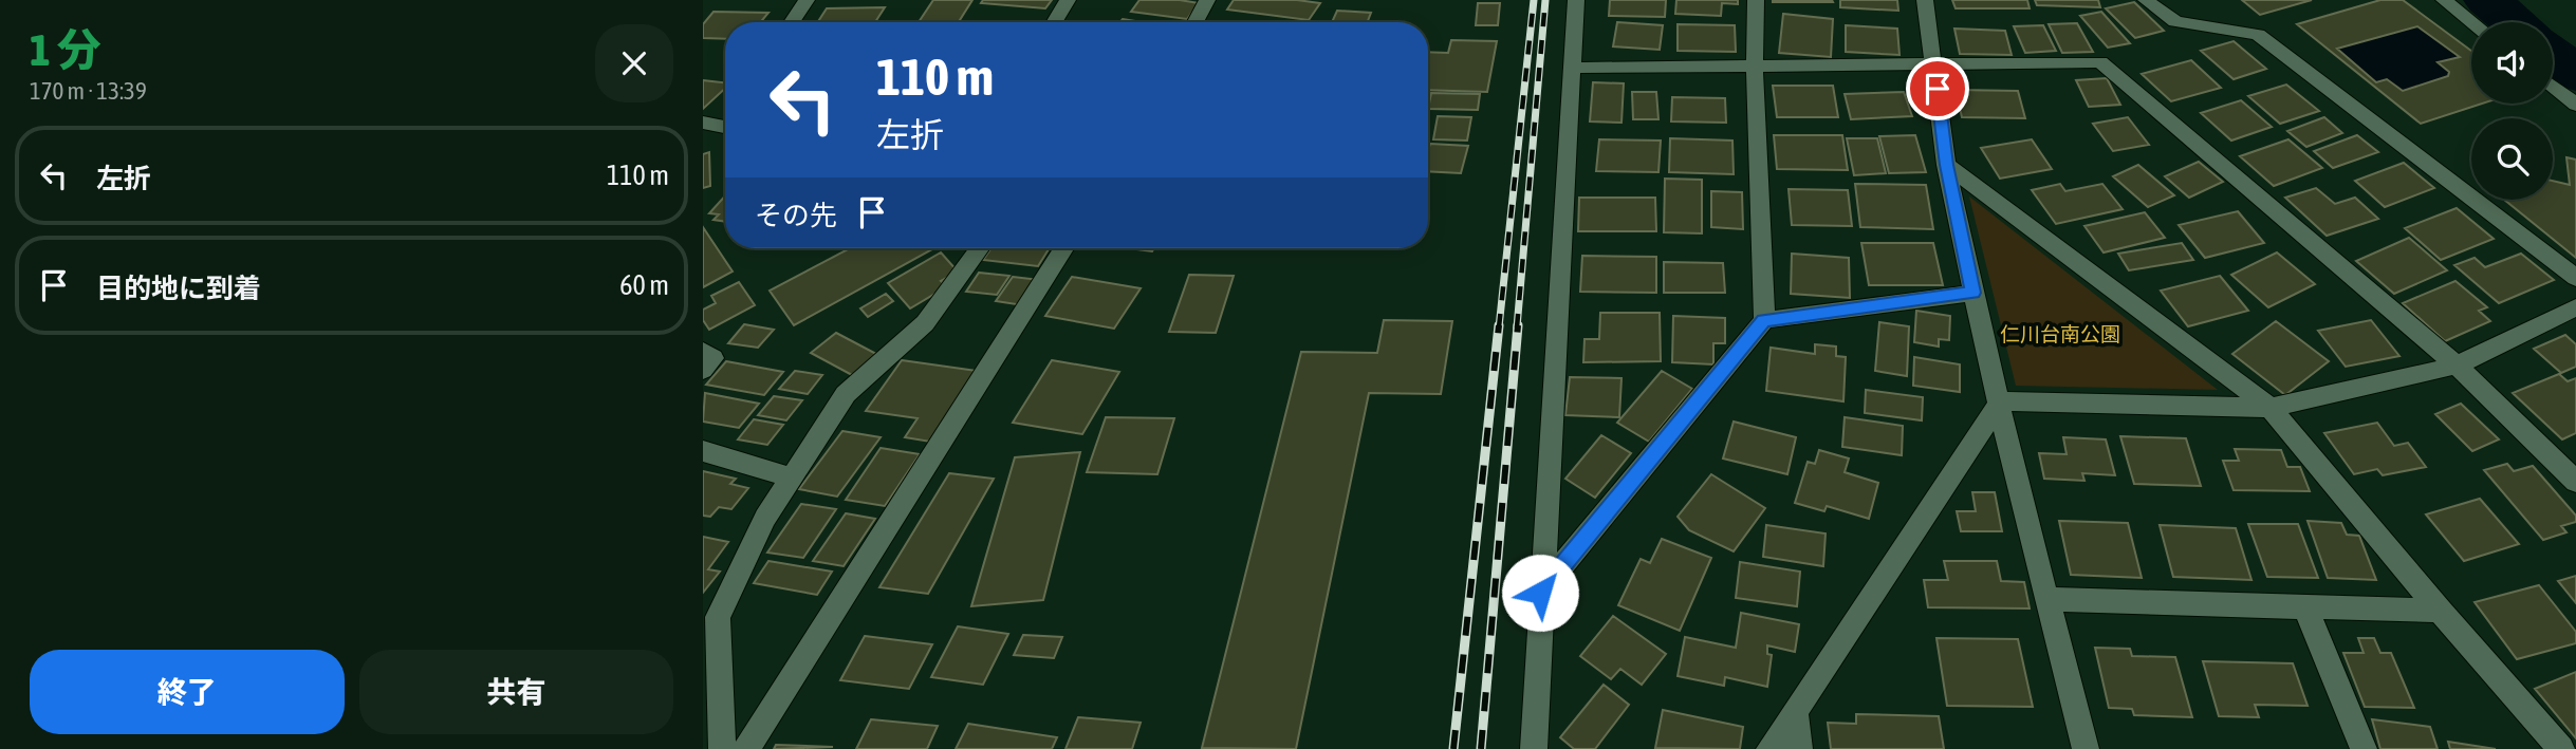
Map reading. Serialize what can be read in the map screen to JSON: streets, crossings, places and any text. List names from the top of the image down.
{
  "parks": ["仁川台南公園"],
  "page": {
    "heading": ["1 分", "170 m · 13:39"],
    "turn": ["110 m", "左折"],
    "list": [
      {
        "name": "左折",
        "value": "110 m"
      },
      {
        "name": "目的地に到着",
        "value": "60 m"
      }
    ],
    "then": "その先",
    "buttons": ["終了", "共有"]
  }
}
